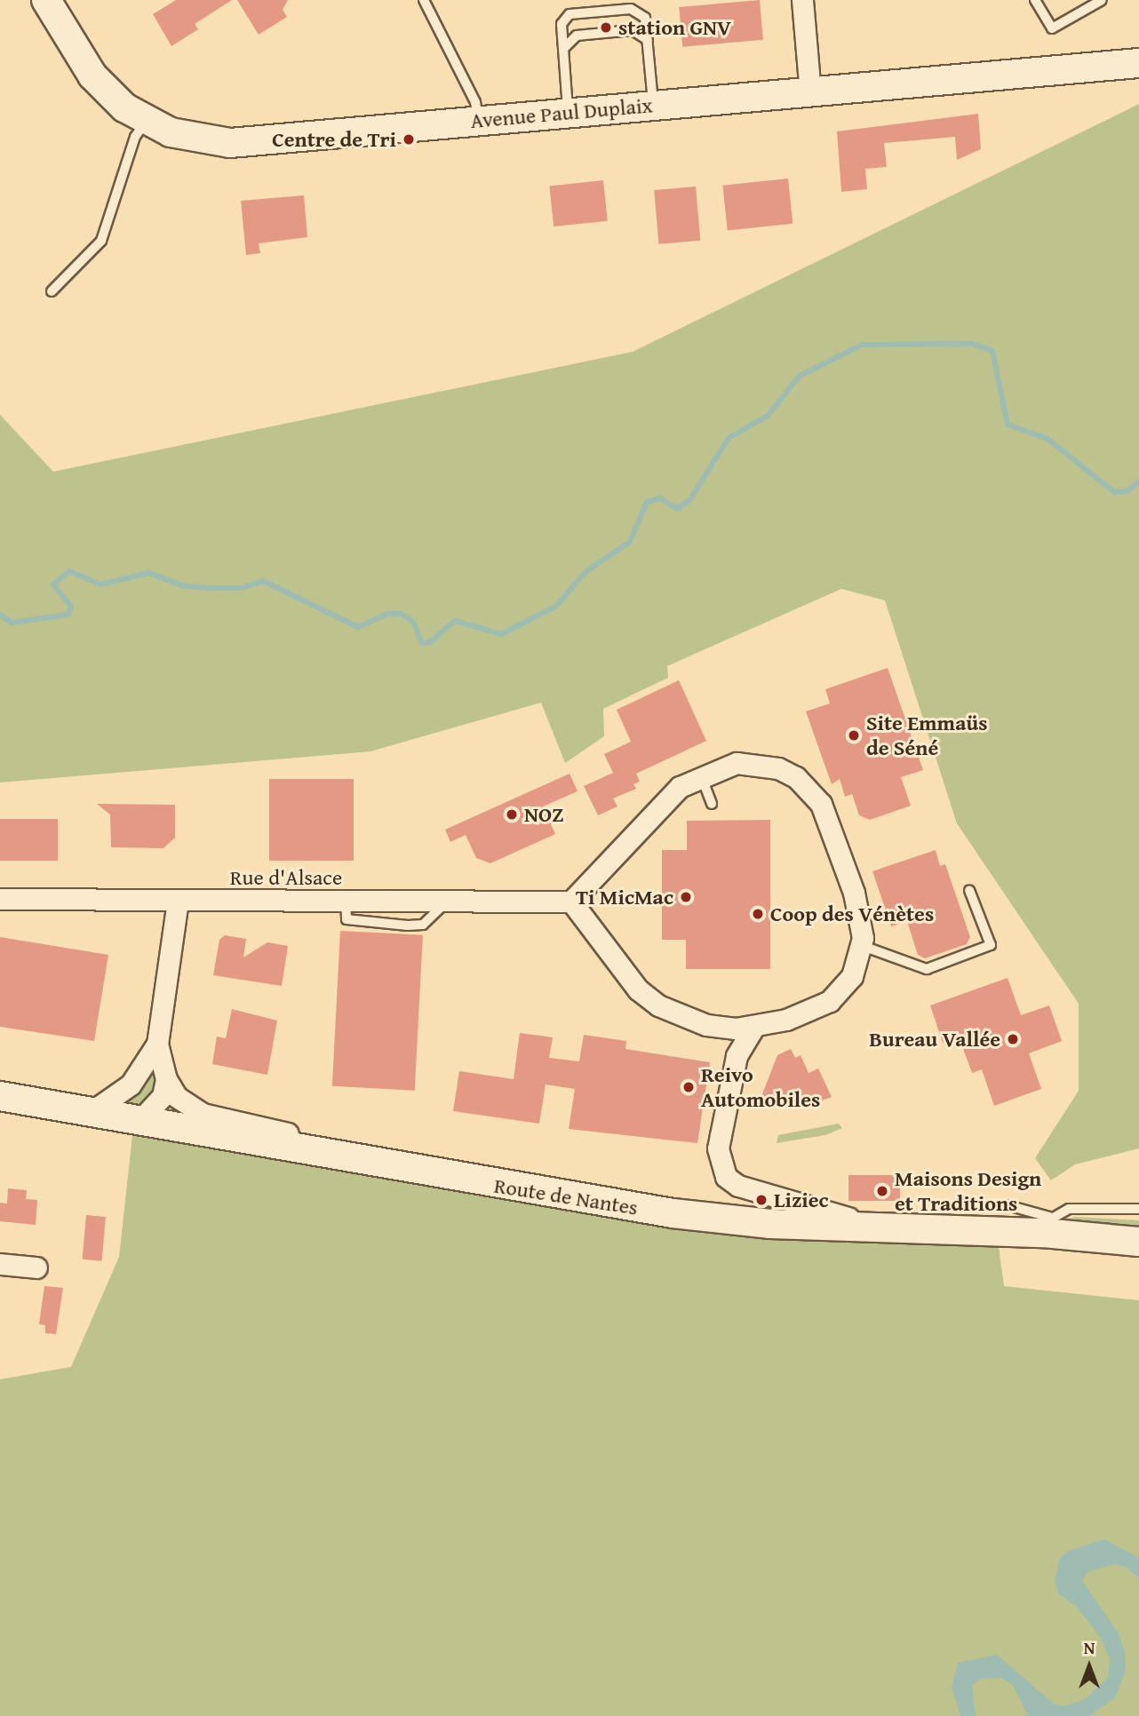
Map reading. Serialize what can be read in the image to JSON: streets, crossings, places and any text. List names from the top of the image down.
{
  "streets": {
    "main road": ["Avenue Paul Duplaix", "Route de Nantes"],
    "street": ["Rue d'Alsace"]
  },
  "places": [
    "station GNV",
    "Centre de Tri",
    "Site Emmaüs de Séné",
    "NOZ",
    "Ti MicMac",
    "Coop des Vénètes",
    "Bureau Vallée",
    "Reivo Automobiles",
    "Maisons Design et Traditions",
    "Liziec"
  ],
  "north": "top"
}
